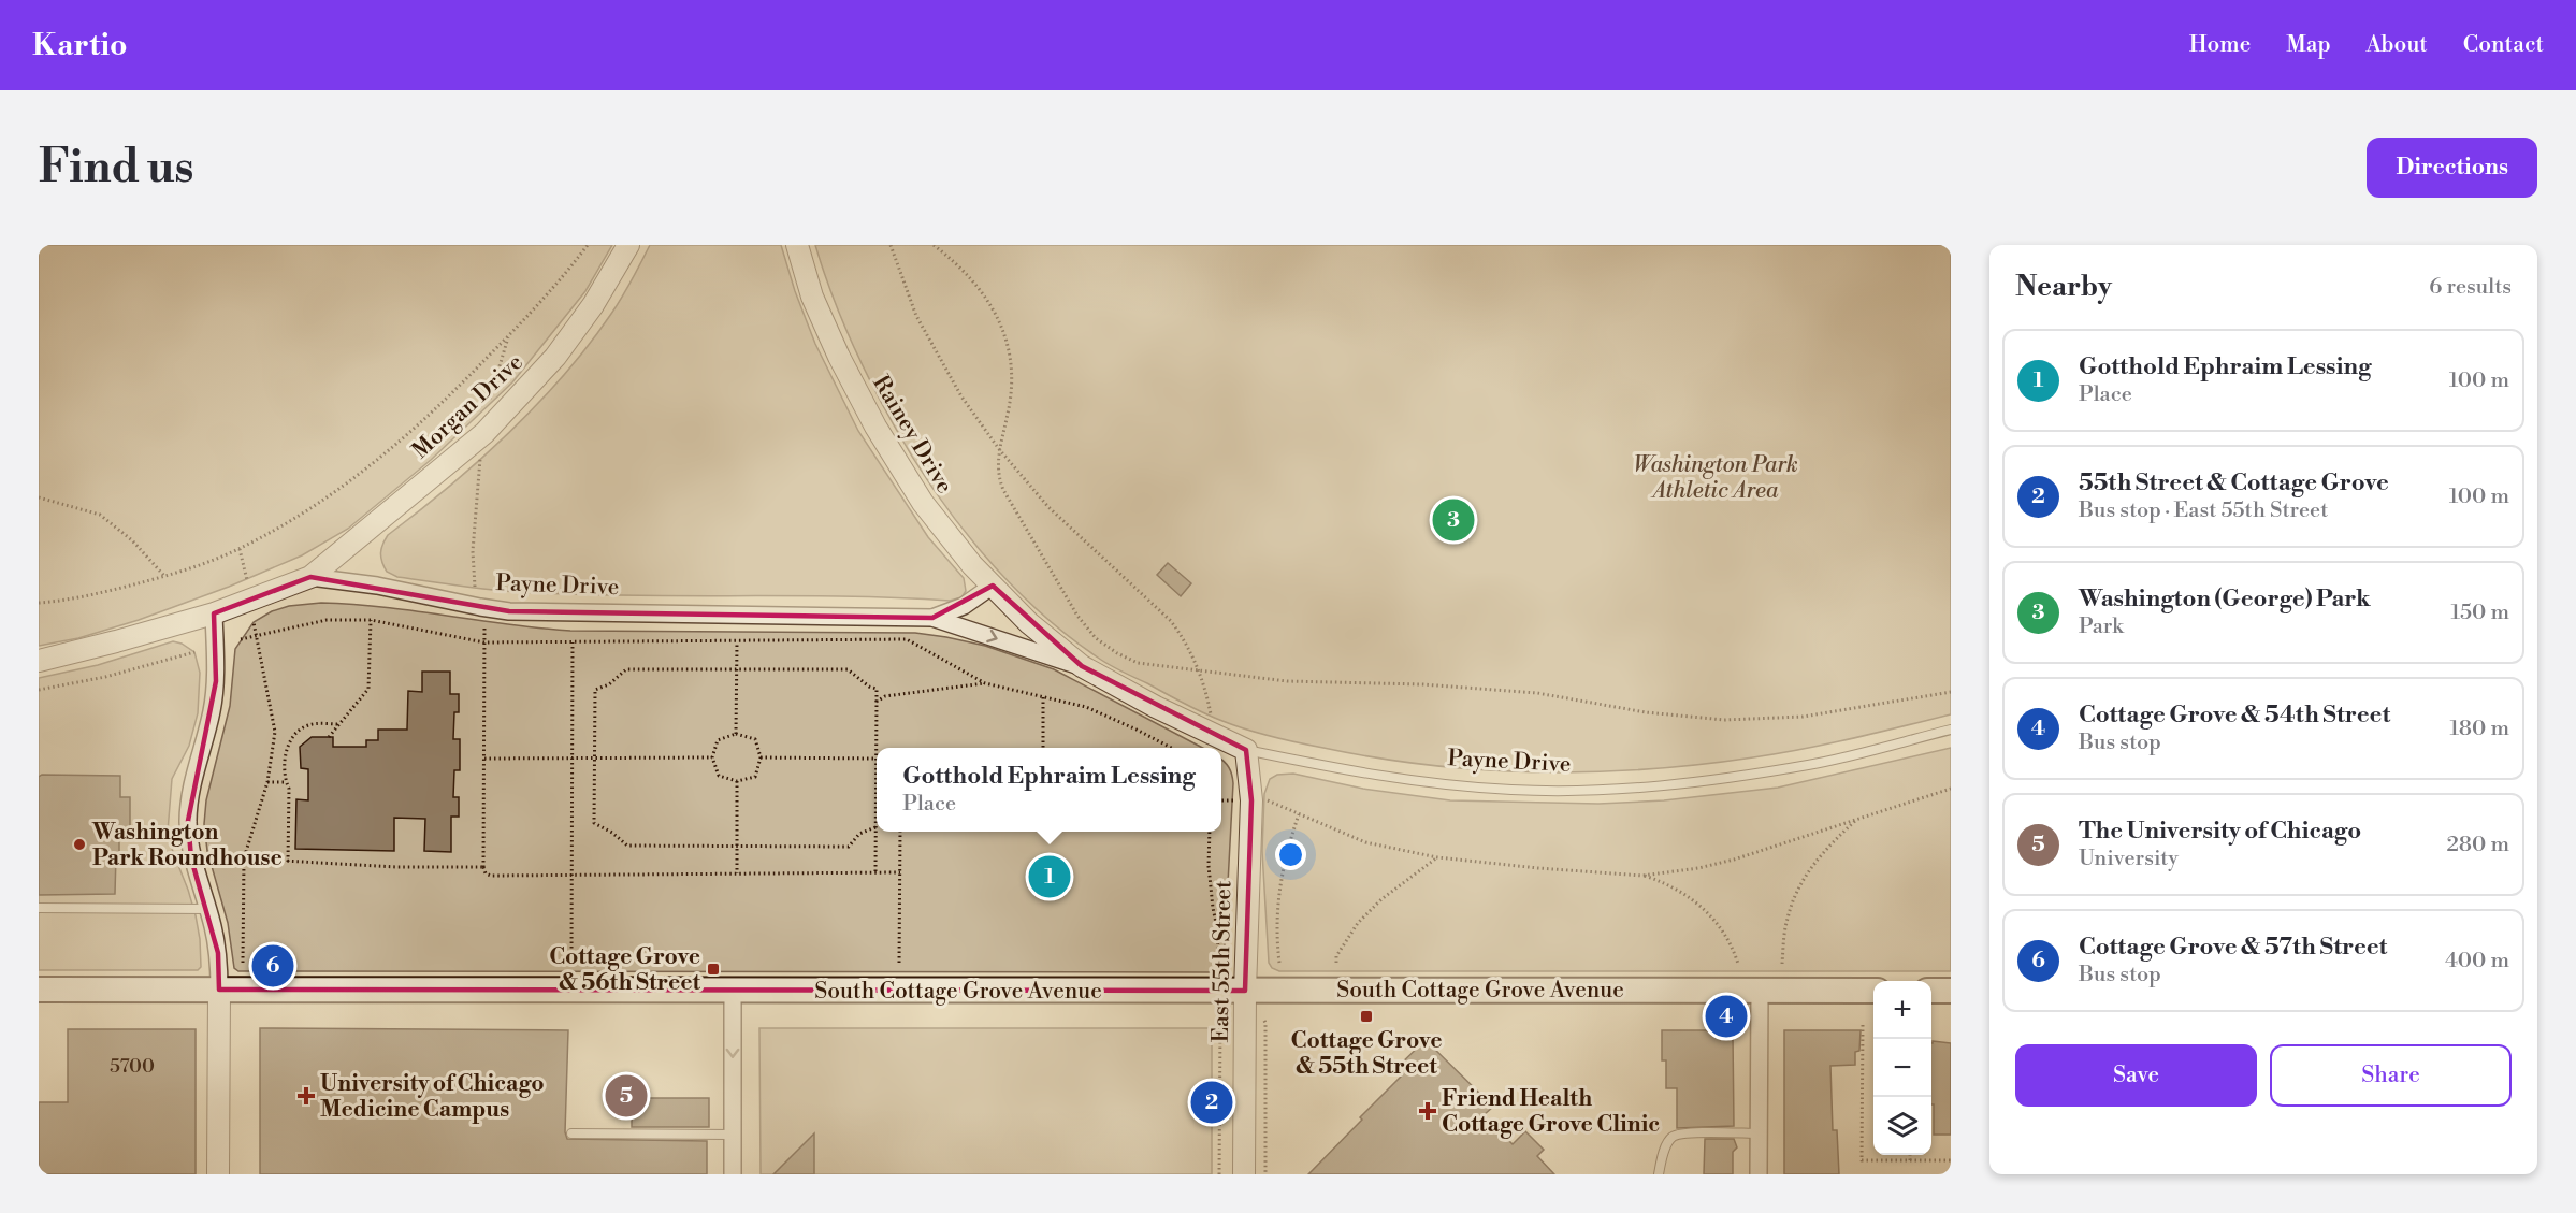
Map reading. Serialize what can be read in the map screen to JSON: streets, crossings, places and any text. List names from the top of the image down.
{
  "streets": {
    "main road": ["South Cottage Grove Avenue"],
    "street": [
      "Morgan Drive",
      "Rainey Drive",
      "Payne Drive",
      "East 55th Street"
    ]
  },
  "crossings": [
    ["Morgan Drive", "Payne Drive"],
    ["Rainey Drive", "Payne Drive"],
    ["Payne Drive", "East 55th Street"],
    ["East 55th Street", "South Cottage Grove Avenue"]
  ],
  "parks": ["Washington Park Athletic Area"],
  "places": {
    "other": ["Washington Park Roundhouse"],
    "transit": ["Cottage Grove & 56th Street", "Cottage Grove & 55th Street"],
    "health": ["University of Chicago Medicine Campus", "Friend Health Cottage Grove Clinic"]
  },
  "house_numbers": ["5700"],
  "page": {
    "header": "Kartio",
    "nav": [
      "Home",
      "Map",
      "About",
      "Contact"
    ],
    "buttons": [
      "Directions",
      ["Save", "Share"]
    ],
    "title": "Find us",
    "heading": ["Nearby", "6 results"],
    "list": [
      {
        "mark": "1",
        "name": "Gotthold Ephraim Lessing",
        "note": "Place",
        "value": "100 m"
      },
      {
        "mark": "2",
        "name": "55th Street & Cottage Grove",
        "note": "Bus stop · East 55th Street",
        "value": "100 m"
      },
      {
        "mark": "3",
        "name": "Washington (George) Park",
        "note": "Park",
        "value": "150 m"
      },
      {
        "mark": "4",
        "name": "Cottage Grove & 54th Street",
        "note": "Bus stop",
        "value": "180 m"
      },
      {
        "mark": "5",
        "name": "The University of Chicago",
        "note": "University",
        "value": "280 m"
      },
      {
        "mark": "6",
        "name": "Cottage Grove & 57th Street",
        "note": "Bus stop",
        "value": "400 m"
      }
    ],
    "pins": [
      "3",
      "1",
      "6",
      "4",
      "5",
      "2"
    ],
    "popup": ["Gotthold Ephraim Lessing", "Place"],
    "map_buttons": ["+", "−"]
  }
}
